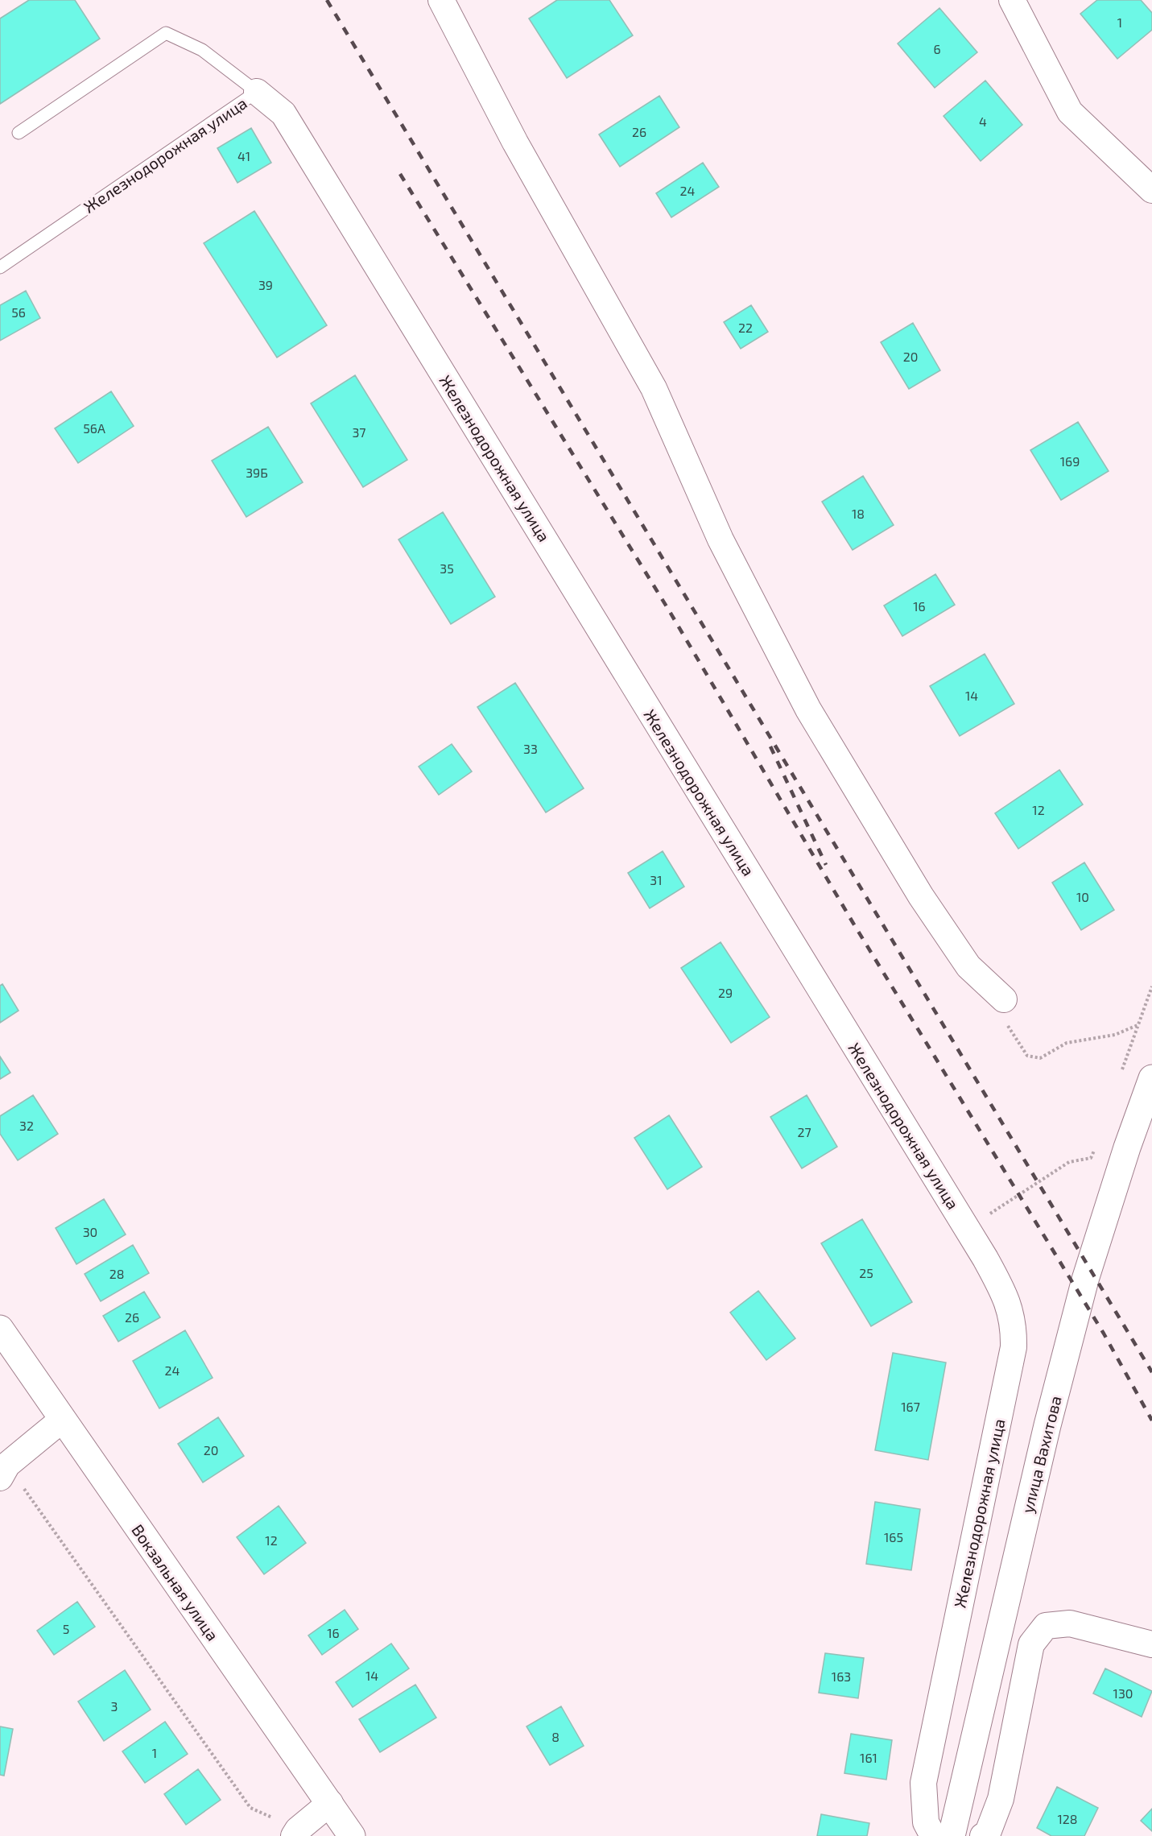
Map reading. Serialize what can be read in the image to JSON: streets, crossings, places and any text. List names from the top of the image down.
{
  "streets": {
    "main road": ["улица Вахитова", "Вокзальная улица"],
    "street": ["Железнодорожная улица"]
  },
  "house_numbers": [
    "1",
    "6",
    "4",
    "26",
    "41",
    "24",
    "39",
    "56",
    "22",
    "20",
    "56А",
    "37",
    "169",
    "39Б",
    "18",
    "35",
    "16",
    "14",
    "33",
    "12",
    "31",
    "10",
    "29",
    "32",
    "27",
    "30",
    "25",
    "28",
    "26",
    "24",
    "167",
    "20",
    "165",
    "12",
    "5",
    "16",
    "14",
    "163",
    "130",
    "3",
    "8",
    "1",
    "161",
    "128"
  ]
}
